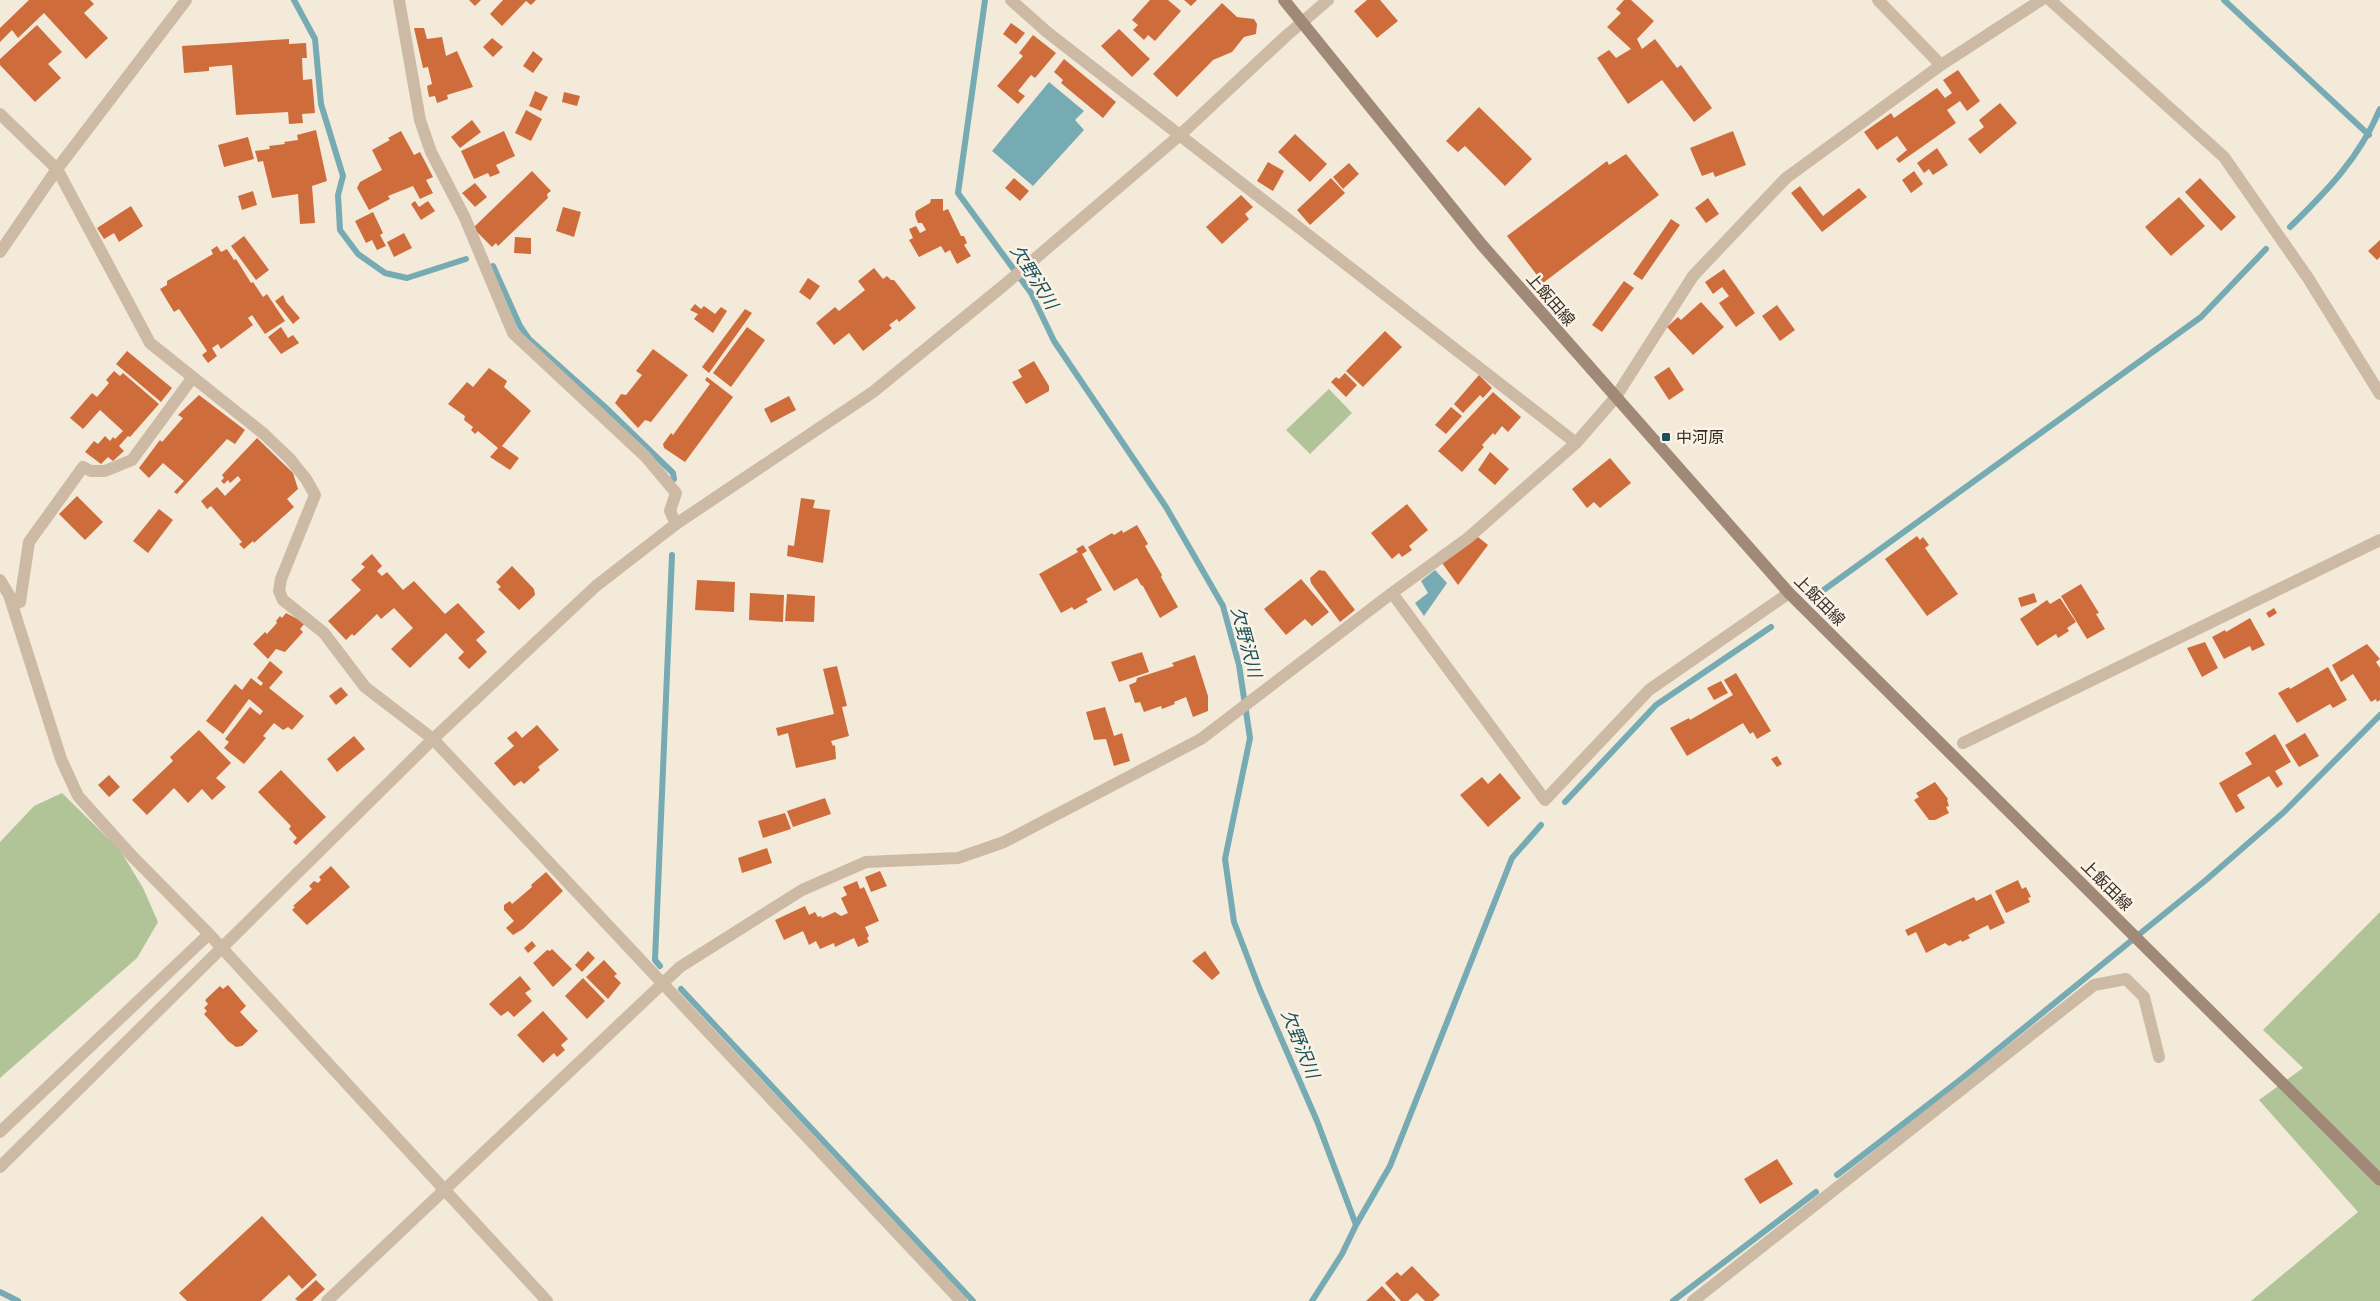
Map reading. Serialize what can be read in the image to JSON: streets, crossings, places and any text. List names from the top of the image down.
{
  "streets": {
    "main road": ["上飯田線"]
  },
  "water": ["欠野沢川"],
  "places": {
    "transit": ["中河原"]
  }
}
